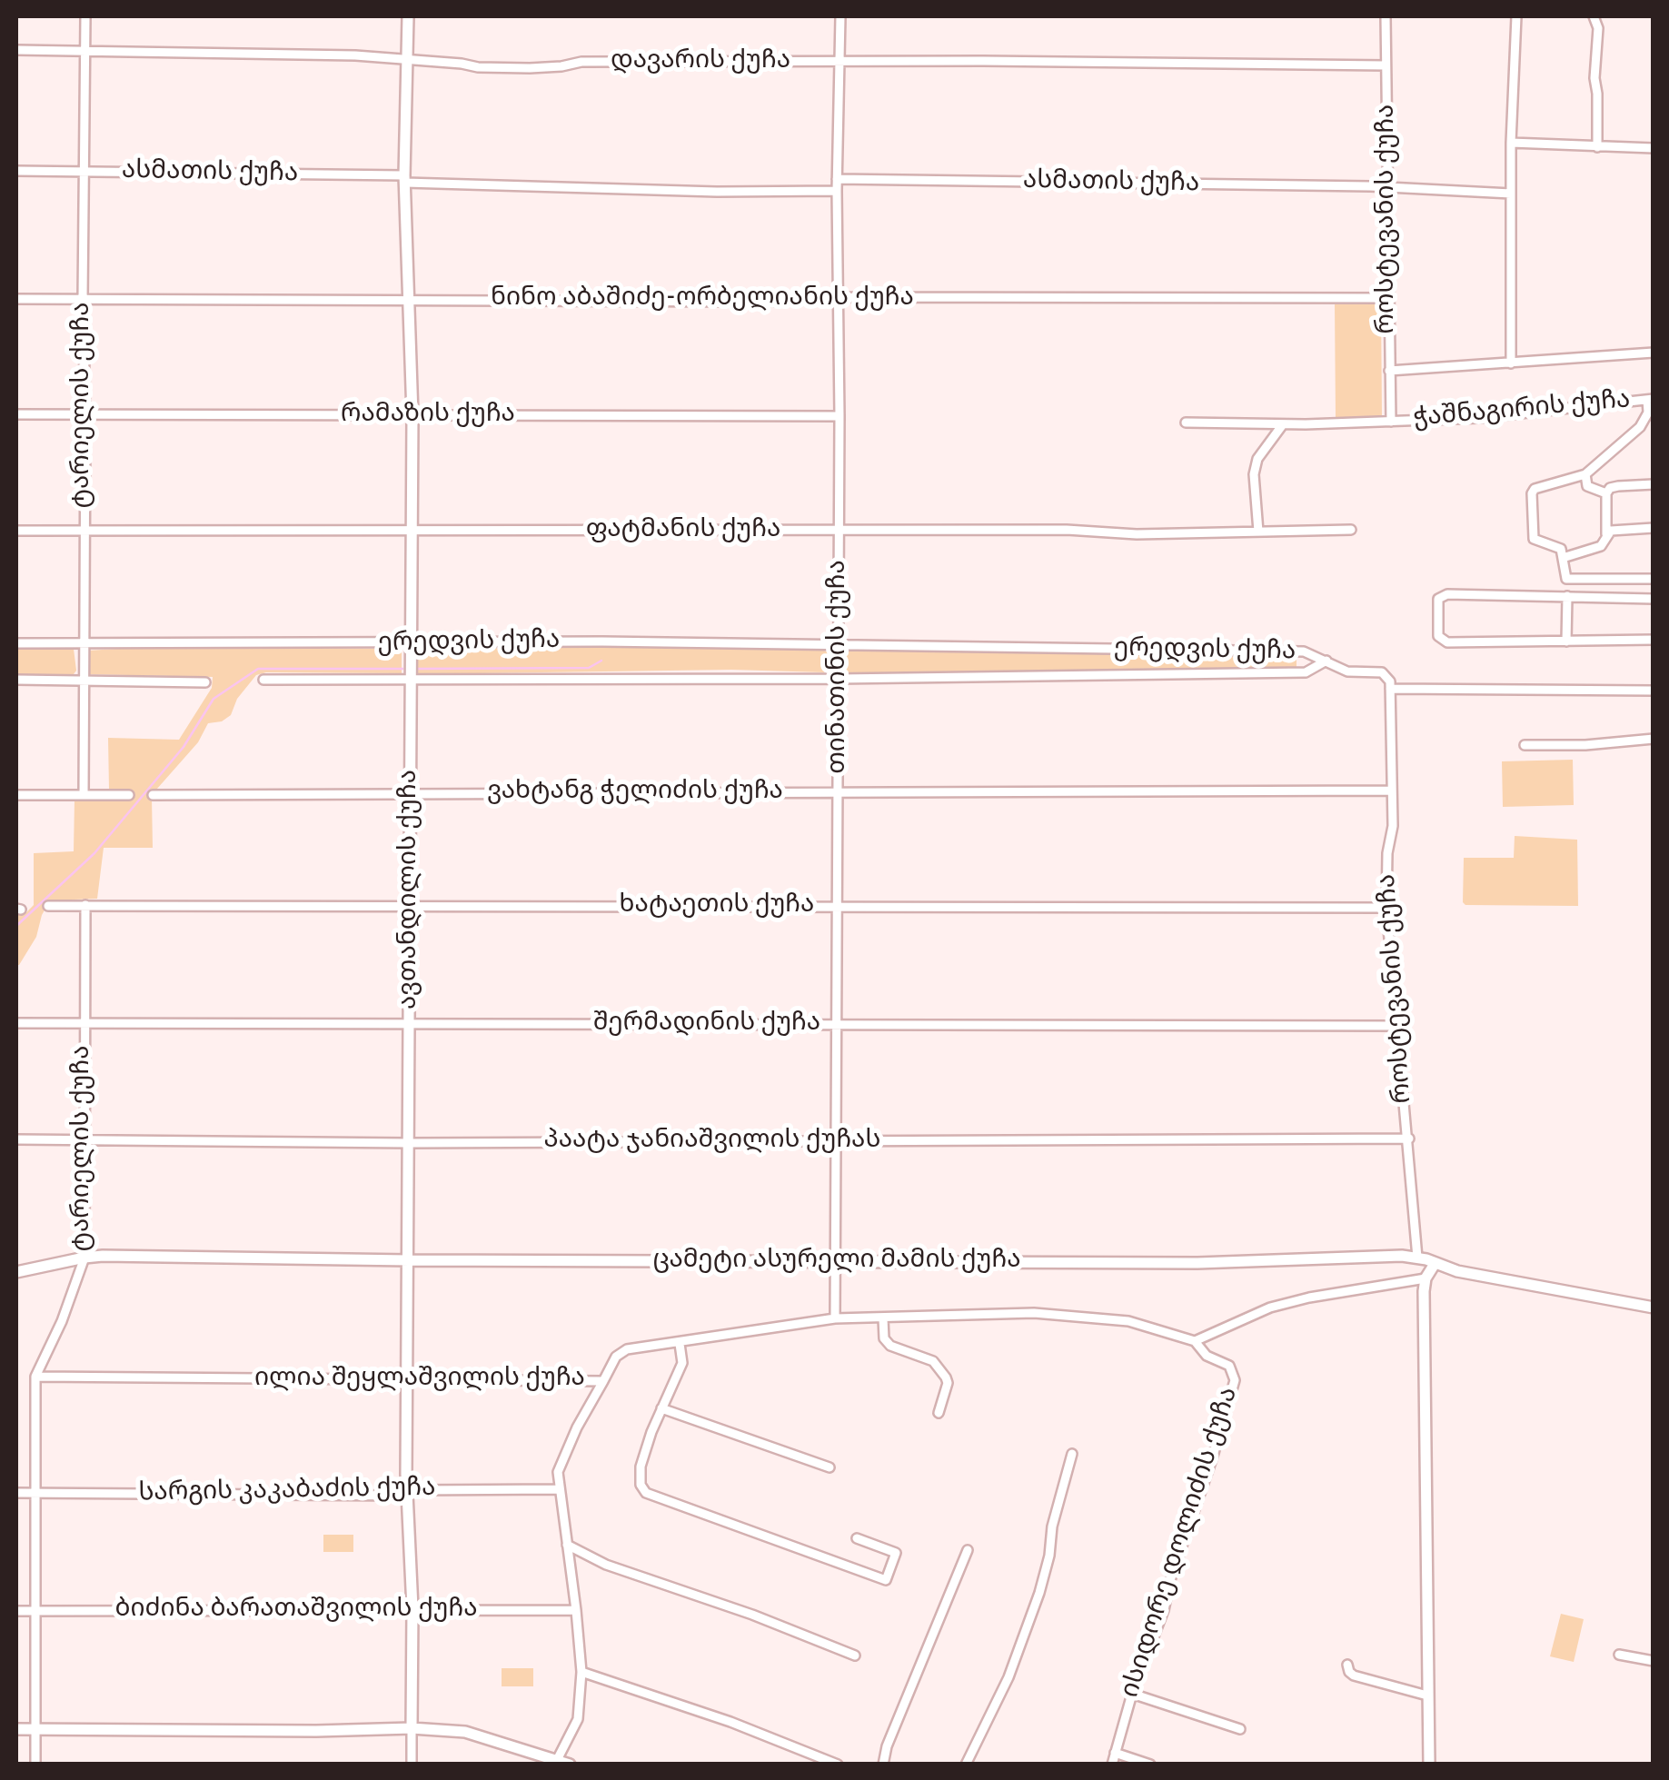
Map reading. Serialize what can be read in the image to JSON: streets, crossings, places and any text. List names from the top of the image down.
{
  "streets": {
    "street": [
      "დავარის ქუჩა",
      "ასმათის ქუჩა",
      "როსტევანის ქუჩა",
      "ნინო აბაშიძე-ორბელიანის ქუჩა",
      "ტარიელის ქუჩა",
      "ჭაშნაგირის ქუჩა",
      "რამაზის ქუჩა",
      "ფატმანის ქუჩა",
      "ერედვის ქუჩა",
      "თინათინის ქუჩა",
      "ვახტანგ ჭელიძის ქუჩა",
      "ავთანდილის ქუჩა",
      "ხატაეთის ქუჩა",
      "შერმადინის ქუჩა",
      "პაატა ჯანიაშვილის ქუჩას",
      "ცამეტი ასურელი მამის ქუჩა",
      "ილია შეყლაშვილის ქუჩა",
      "სარგის კაკაბაძის ქუჩა",
      "ისიდორე დოლიძის ქუჩა",
      "ბიძინა ბარათაშვილის ქუჩა"
    ]
  },
  "crossings": [
    ["დავარის ქუჩა", "როსტევანის ქუჩა"],
    ["დავარის ქუჩა", "ტარიელის ქუჩა"],
    ["დავარის ქუჩა", "თინათინის ქუჩა"],
    ["დავარის ქუჩა", "ავთანდილის ქუჩა"],
    ["ასმათის ქუჩა", "როსტევანის ქუჩა"],
    ["ასმათის ქუჩა", "ტარიელის ქუჩა"],
    ["ასმათის ქუჩა", "თინათინის ქუჩა"],
    ["ასმათის ქუჩა", "ავთანდილის ქუჩა"],
    ["როსტევანის ქუჩა", "ნინო აბაშიძე-ორბელიანის ქუჩა"],
    ["როსტევანის ქუჩა", "ჭაშნაგირის ქუჩა"],
    ["როსტევანის ქუჩა", "ვახტანგ ჭელიძის ქუჩა"],
    ["როსტევანის ქუჩა", "ხატაეთის ქუჩა"],
    ["როსტევანის ქუჩა", "შერმადინის ქუჩა"],
    ["როსტევანის ქუჩა", "პაატა ჯანიაშვილის ქუჩას"],
    ["როსტევანის ქუჩა", "ცამეტი ასურელი მამის ქუჩა"],
    ["ნინო აბაშიძე-ორბელიანის ქუჩა", "ტარიელის ქუჩა"],
    ["ნინო აბაშიძე-ორბელიანის ქუჩა", "თინათინის ქუჩა"],
    ["ნინო აბაშიძე-ორბელიანის ქუჩა", "ავთანდილის ქუჩა"],
    ["ტარიელის ქუჩა", "რამაზის ქუჩა"],
    ["ტარიელის ქუჩა", "ფატმანის ქუჩა"],
    ["ტარიელის ქუჩა", "ერედვის ქუჩა"],
    ["ტარიელის ქუჩა", "ხატაეთის ქუჩა"],
    ["ტარიელის ქუჩა", "შერმადინის ქუჩა"],
    ["ტარიელის ქუჩა", "პაატა ჯანიაშვილის ქუჩას"],
    ["ტარიელის ქუჩა", "ცამეტი ასურელი მამის ქუჩა"],
    ["ტარიელის ქუჩა", "ილია შეყლაშვილის ქუჩა"],
    ["ტარიელის ქუჩა", "სარგის კაკაბაძის ქუჩა"],
    ["ტარიელის ქუჩა", "ბიძინა ბარათაშვილის ქუჩა"],
    ["რამაზის ქუჩა", "თინათინის ქუჩა"],
    ["რამაზის ქუჩა", "ავთანდილის ქუჩა"],
    ["ფატმანის ქუჩა", "თინათინის ქუჩა"],
    ["ფატმანის ქუჩა", "ავთანდილის ქუჩა"],
    ["ერედვის ქუჩა", "თინათინის ქუჩა"],
    ["ერედვის ქუჩა", "ავთანდილის ქუჩა"],
    ["თინათინის ქუჩა", "ვახტანგ ჭელიძის ქუჩა"],
    ["თინათინის ქუჩა", "ხატაეთის ქუჩა"],
    ["თინათინის ქუჩა", "შერმადინის ქუჩა"],
    ["თინათინის ქუჩა", "პაატა ჯანიაშვილის ქუჩას"],
    ["თინათინის ქუჩა", "ცამეტი ასურელი მამის ქუჩა"],
    ["თინათინის ქუჩა", "ილია შეყლაშვილის ქუჩა"],
    ["ვახტანგ ჭელიძის ქუჩა", "ავთანდილის ქუჩა"],
    ["ავთანდილის ქუჩა", "ხატაეთის ქუჩა"],
    ["ავთანდილის ქუჩა", "შერმადინის ქუჩა"],
    ["ავთანდილის ქუჩა", "პაატა ჯანიაშვილის ქუჩას"],
    ["ავთანდილის ქუჩა", "ცამეტი ასურელი მამის ქუჩა"],
    ["ავთანდილის ქუჩა", "ილია შეყლაშვილის ქუჩა"],
    ["ავთანდილის ქუჩა", "სარგის კაკაბაძის ქუჩა"],
    ["ავთანდილის ქუჩა", "ბიძინა ბარათაშვილის ქუჩა"],
    ["ილია შეყლაშვილის ქუჩა", "ისიდორე დოლიძის ქუჩა"]
  ]
}
